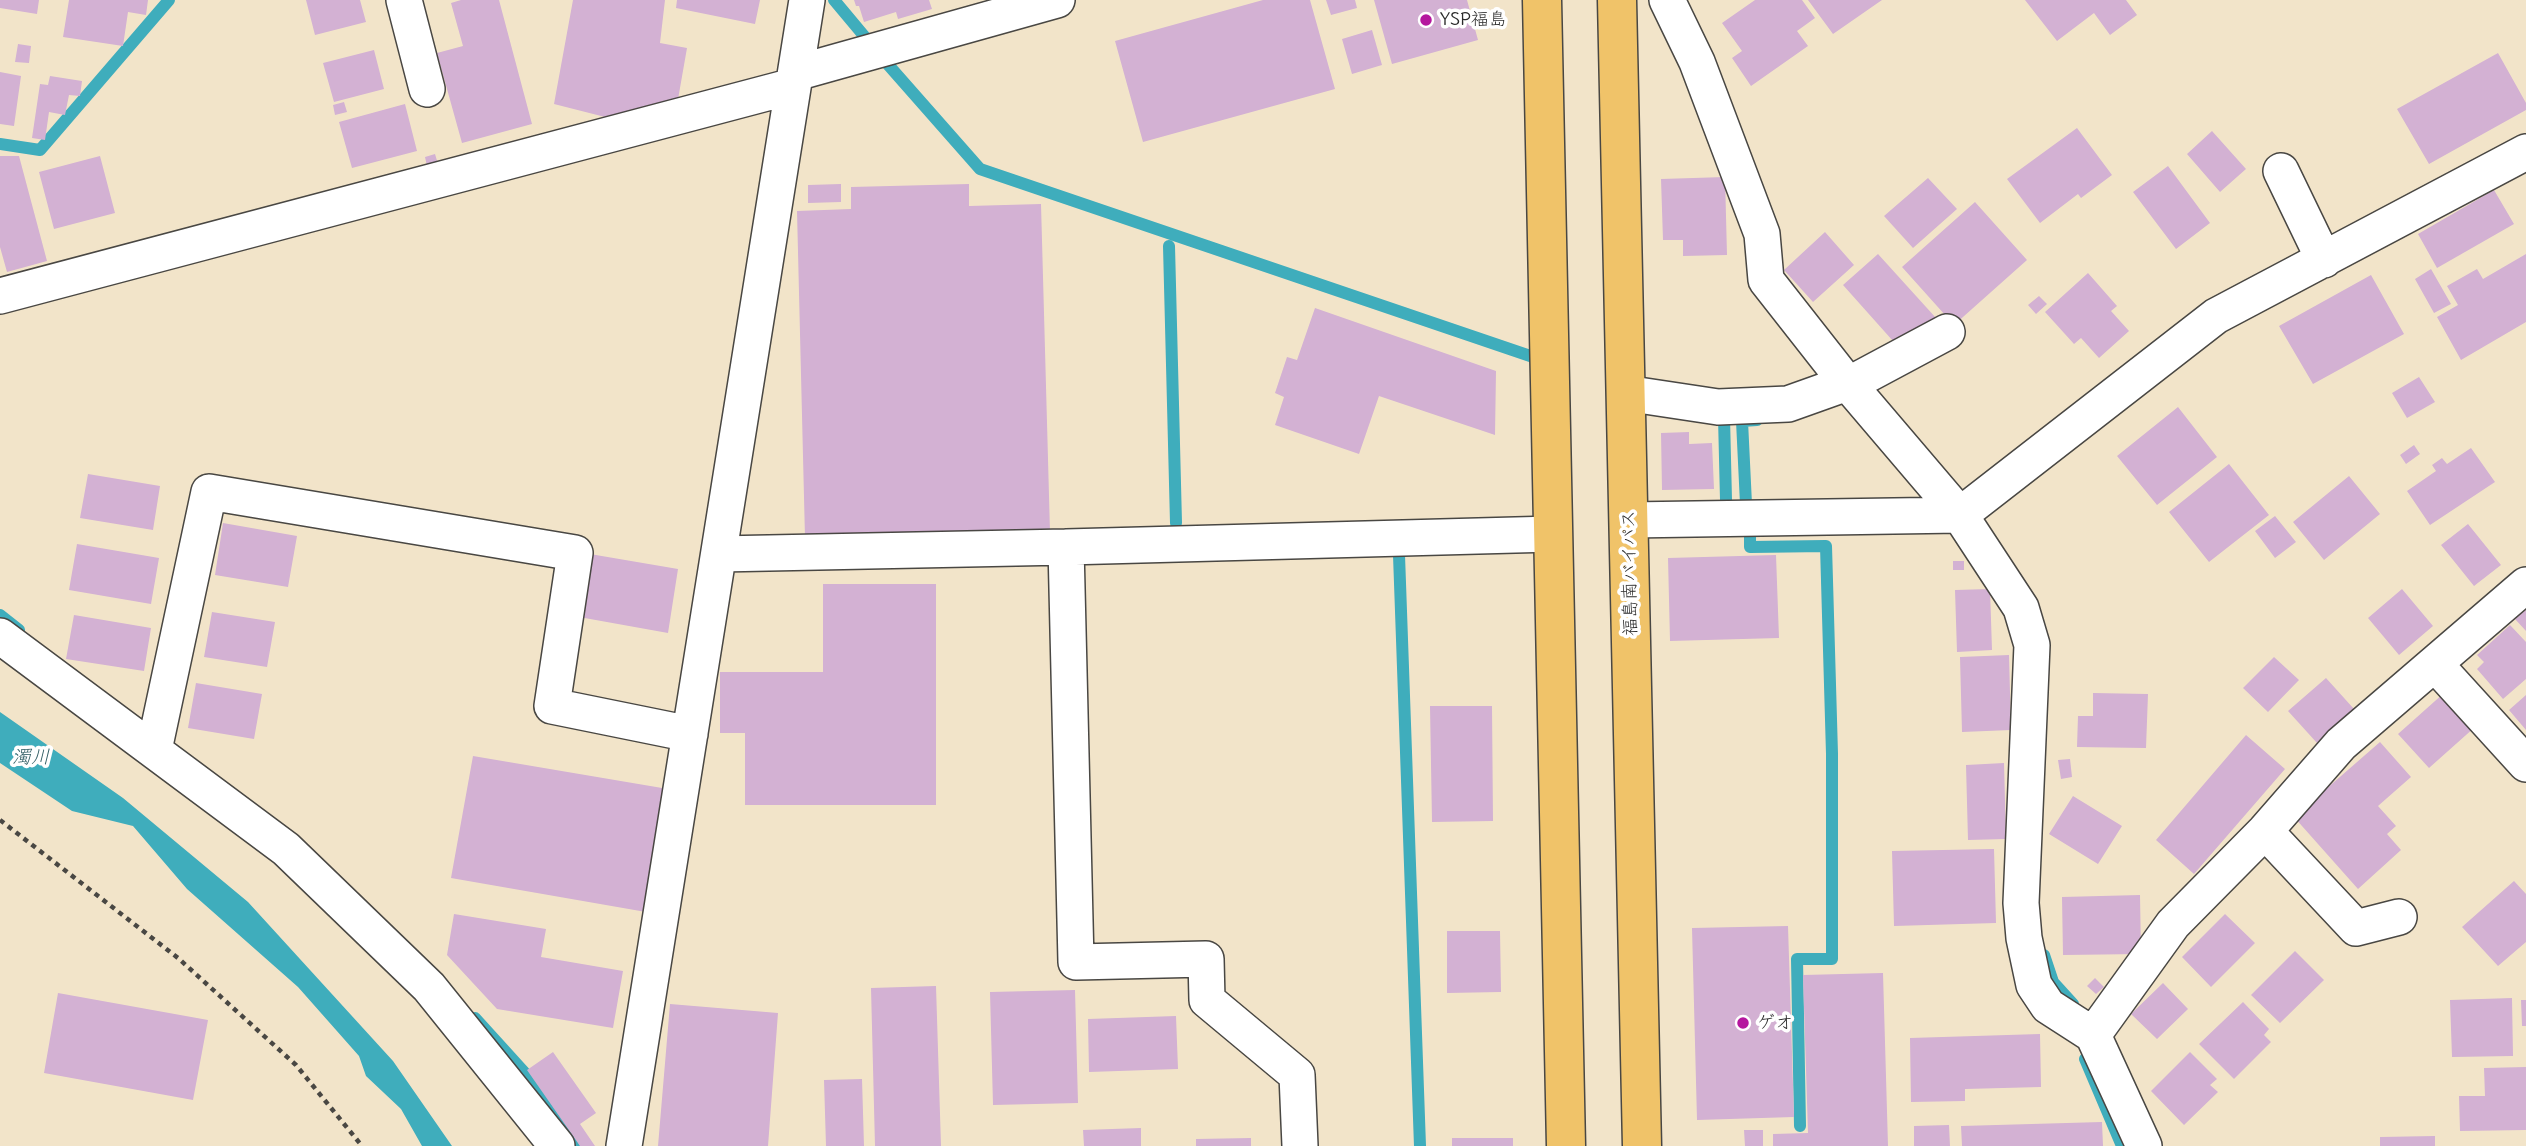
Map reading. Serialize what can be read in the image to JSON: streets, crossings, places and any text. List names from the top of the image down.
{
  "streets": {
    "highway": ["福島南バイパス"]
  },
  "water": ["濁川"],
  "places": ["YSP福島", "ゲオ"]
}
